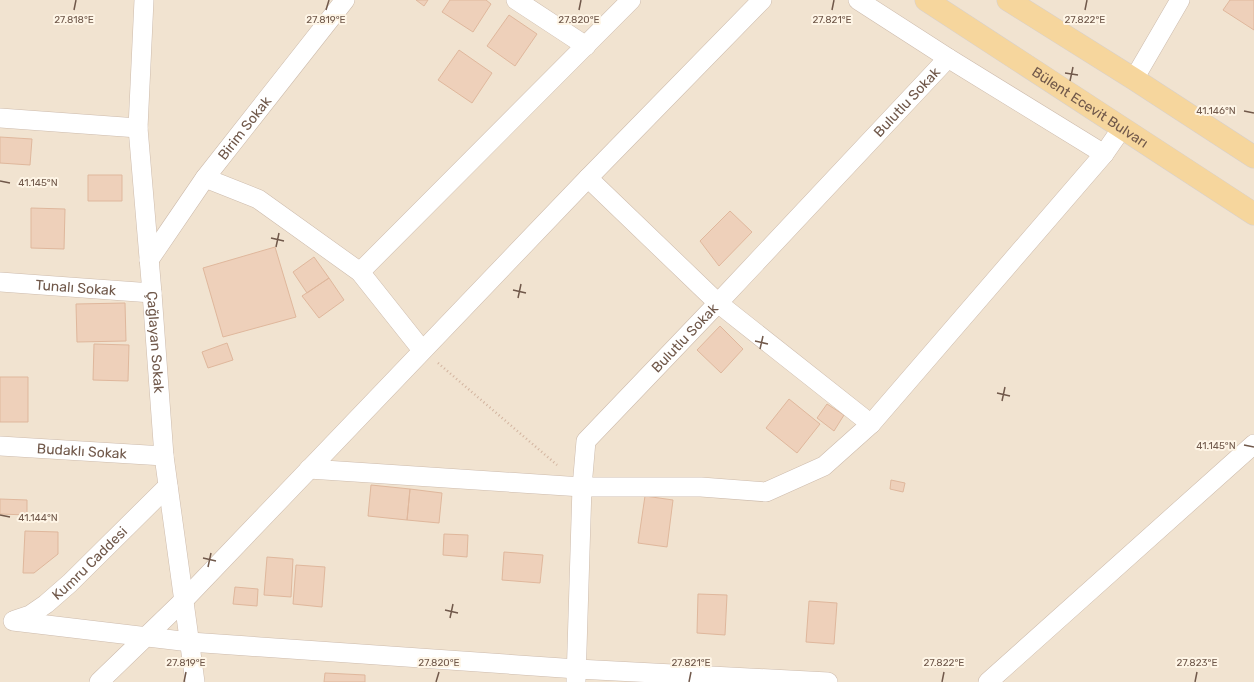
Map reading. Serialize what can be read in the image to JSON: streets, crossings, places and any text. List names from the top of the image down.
{
  "streets": {
    "main road": ["Bülent Ecevit Bulvarı"],
    "street": [
      "Bulutlu Sokak",
      "Birim Sokak",
      "Tunalı Sokak",
      "Çağlayan Sokak",
      "Budaklı Sokak",
      "Kumru Caddesi"
    ]
  },
  "crossings": [
    ["Birim Sokak", "Çağlayan Sokak"],
    ["Tunalı Sokak", "Çağlayan Sokak"],
    ["Çağlayan Sokak", "Budaklı Sokak"],
    ["Çağlayan Sokak", "Kumru Caddesi"]
  ],
  "coordinates": [
    "27.818°E",
    "27.819°E",
    "27.820°E",
    "27.821°E",
    "27.822°E",
    "41.146°N",
    "41.145°N",
    "41.144°N",
    "27.823°E"
  ]
}
